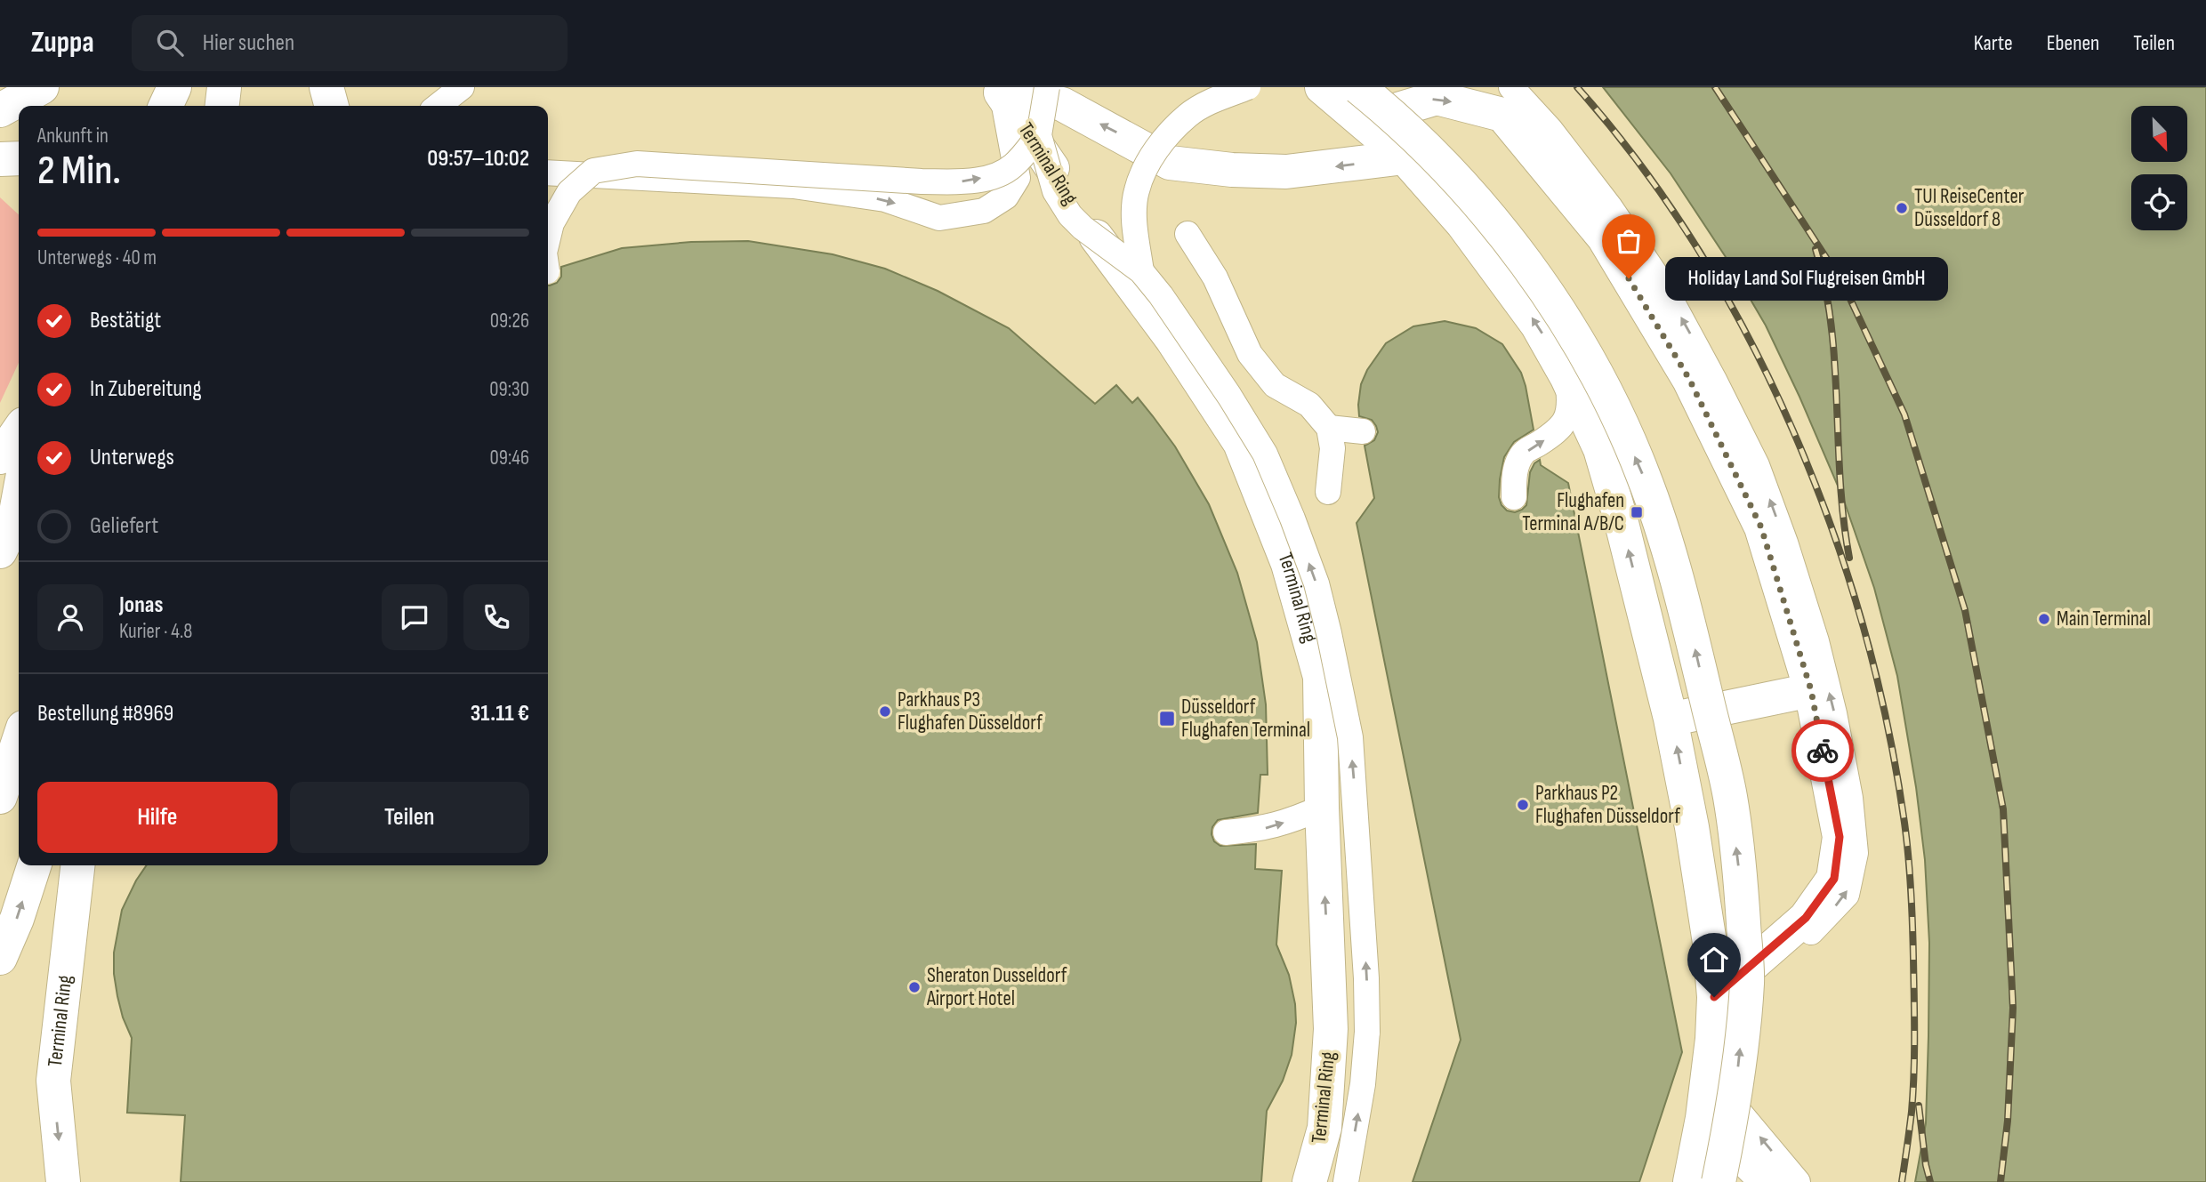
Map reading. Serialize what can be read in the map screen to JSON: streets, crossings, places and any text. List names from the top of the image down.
{
  "streets": {
    "main road": ["Terminal Ring"]
  },
  "places": {
    "other": [
      "TUI ReiseCenter Düsseldorf 8",
      "Holiday Land Sol Flugreisen GmbH",
      "Main Terminal",
      "Parkhaus P3 Flughafen Düsseldorf",
      "Parkhaus P2 Flughafen Düsseldorf",
      "Sheraton Dusseldorf Airport Hotel"
    ],
    "transit": ["Flughafen Terminal A/B/C", "Düsseldorf Flughafen Terminal"]
  },
  "north": "bottom right",
  "page": {
    "header": "Zuppa",
    "search": "Hier suchen",
    "nav": ["Karte", "Ebenen", "Teilen"],
    "heading": ["2 Min.", "Ankunft in", "09:57–10:02"],
    "panel": [
      "Jonas",
      "Kurier · 4.8",
      "Bestellung #8969",
      "31.11 €"
    ],
    "bar": "Unterwegs · 40 m",
    "bubble": "Holiday Land Sol Flugreisen GmbH",
    "list": [
      ["Bestätigt", "09:26"],
      ["In Zubereitung", "09:30"],
      ["Unterwegs", "09:46"],
      "Geliefert"
    ],
    "buttons": ["Hilfe", "Teilen"]
  }
}
